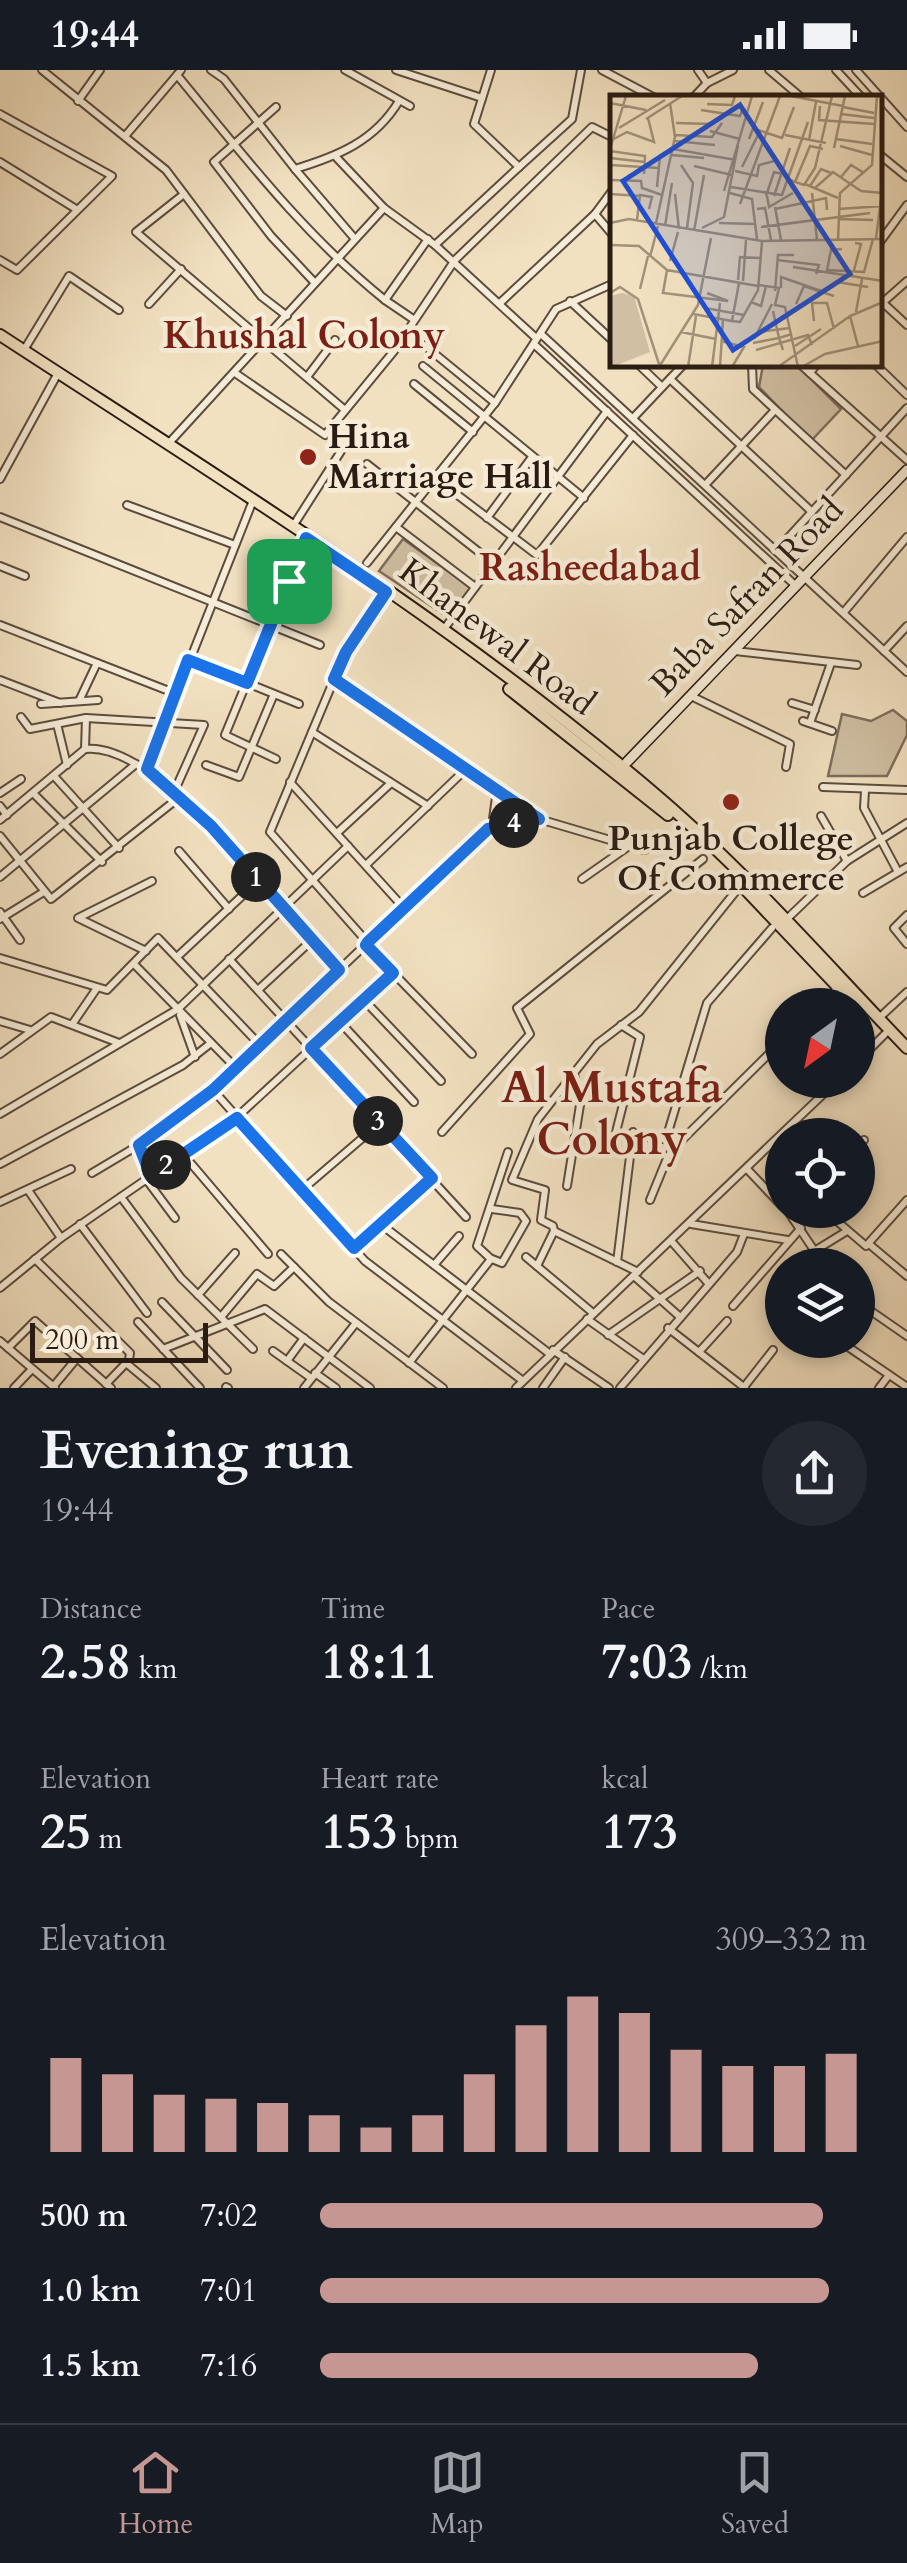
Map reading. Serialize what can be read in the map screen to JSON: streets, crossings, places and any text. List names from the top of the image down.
{
  "streets": {
    "main road": ["Baba Safran Road", "Khanewal Road"]
  },
  "districts": ["Khushal Colony", "Rasheedabad", "Al Mustafa Colony"],
  "places": ["Hina Marriage Hall", "Punjab College Of Commerce"],
  "scale_bar": "200 m",
  "north": "bottom left",
  "page": {
    "status": "19:44",
    "pins": [
      "4",
      "1",
      "3",
      "2"
    ],
    "scale": "200 m",
    "heading": ["Evening run", "19:44"],
    "stats": [
      ["Distance", "2.58 km"],
      ["Time", "18:11"],
      ["Pace", "7:03 /km"],
      ["Elevation", "25 m"],
      ["Heart rate", "153 bpm"],
      ["kcal", "173"]
    ],
    "chart": ["Elevation", "309–332 m"],
    "list": [
      {
        "name": "500 m",
        "note": "7:02"
      },
      {
        "name": "1.0 km",
        "note": "7:01"
      },
      {
        "name": "1.5 km",
        "note": "7:16"
      }
    ],
    "tabs": ["Home", "Map", "Saved"]
  }
}
